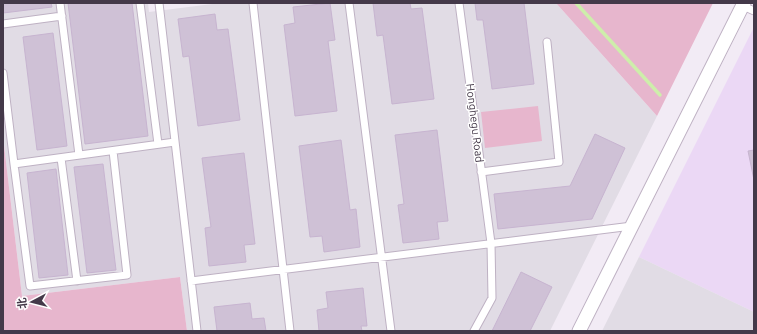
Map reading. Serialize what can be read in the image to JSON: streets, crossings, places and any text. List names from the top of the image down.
{
  "streets": {
    "lane": ["Honghegu Road"]
  },
  "north": "left"
}
